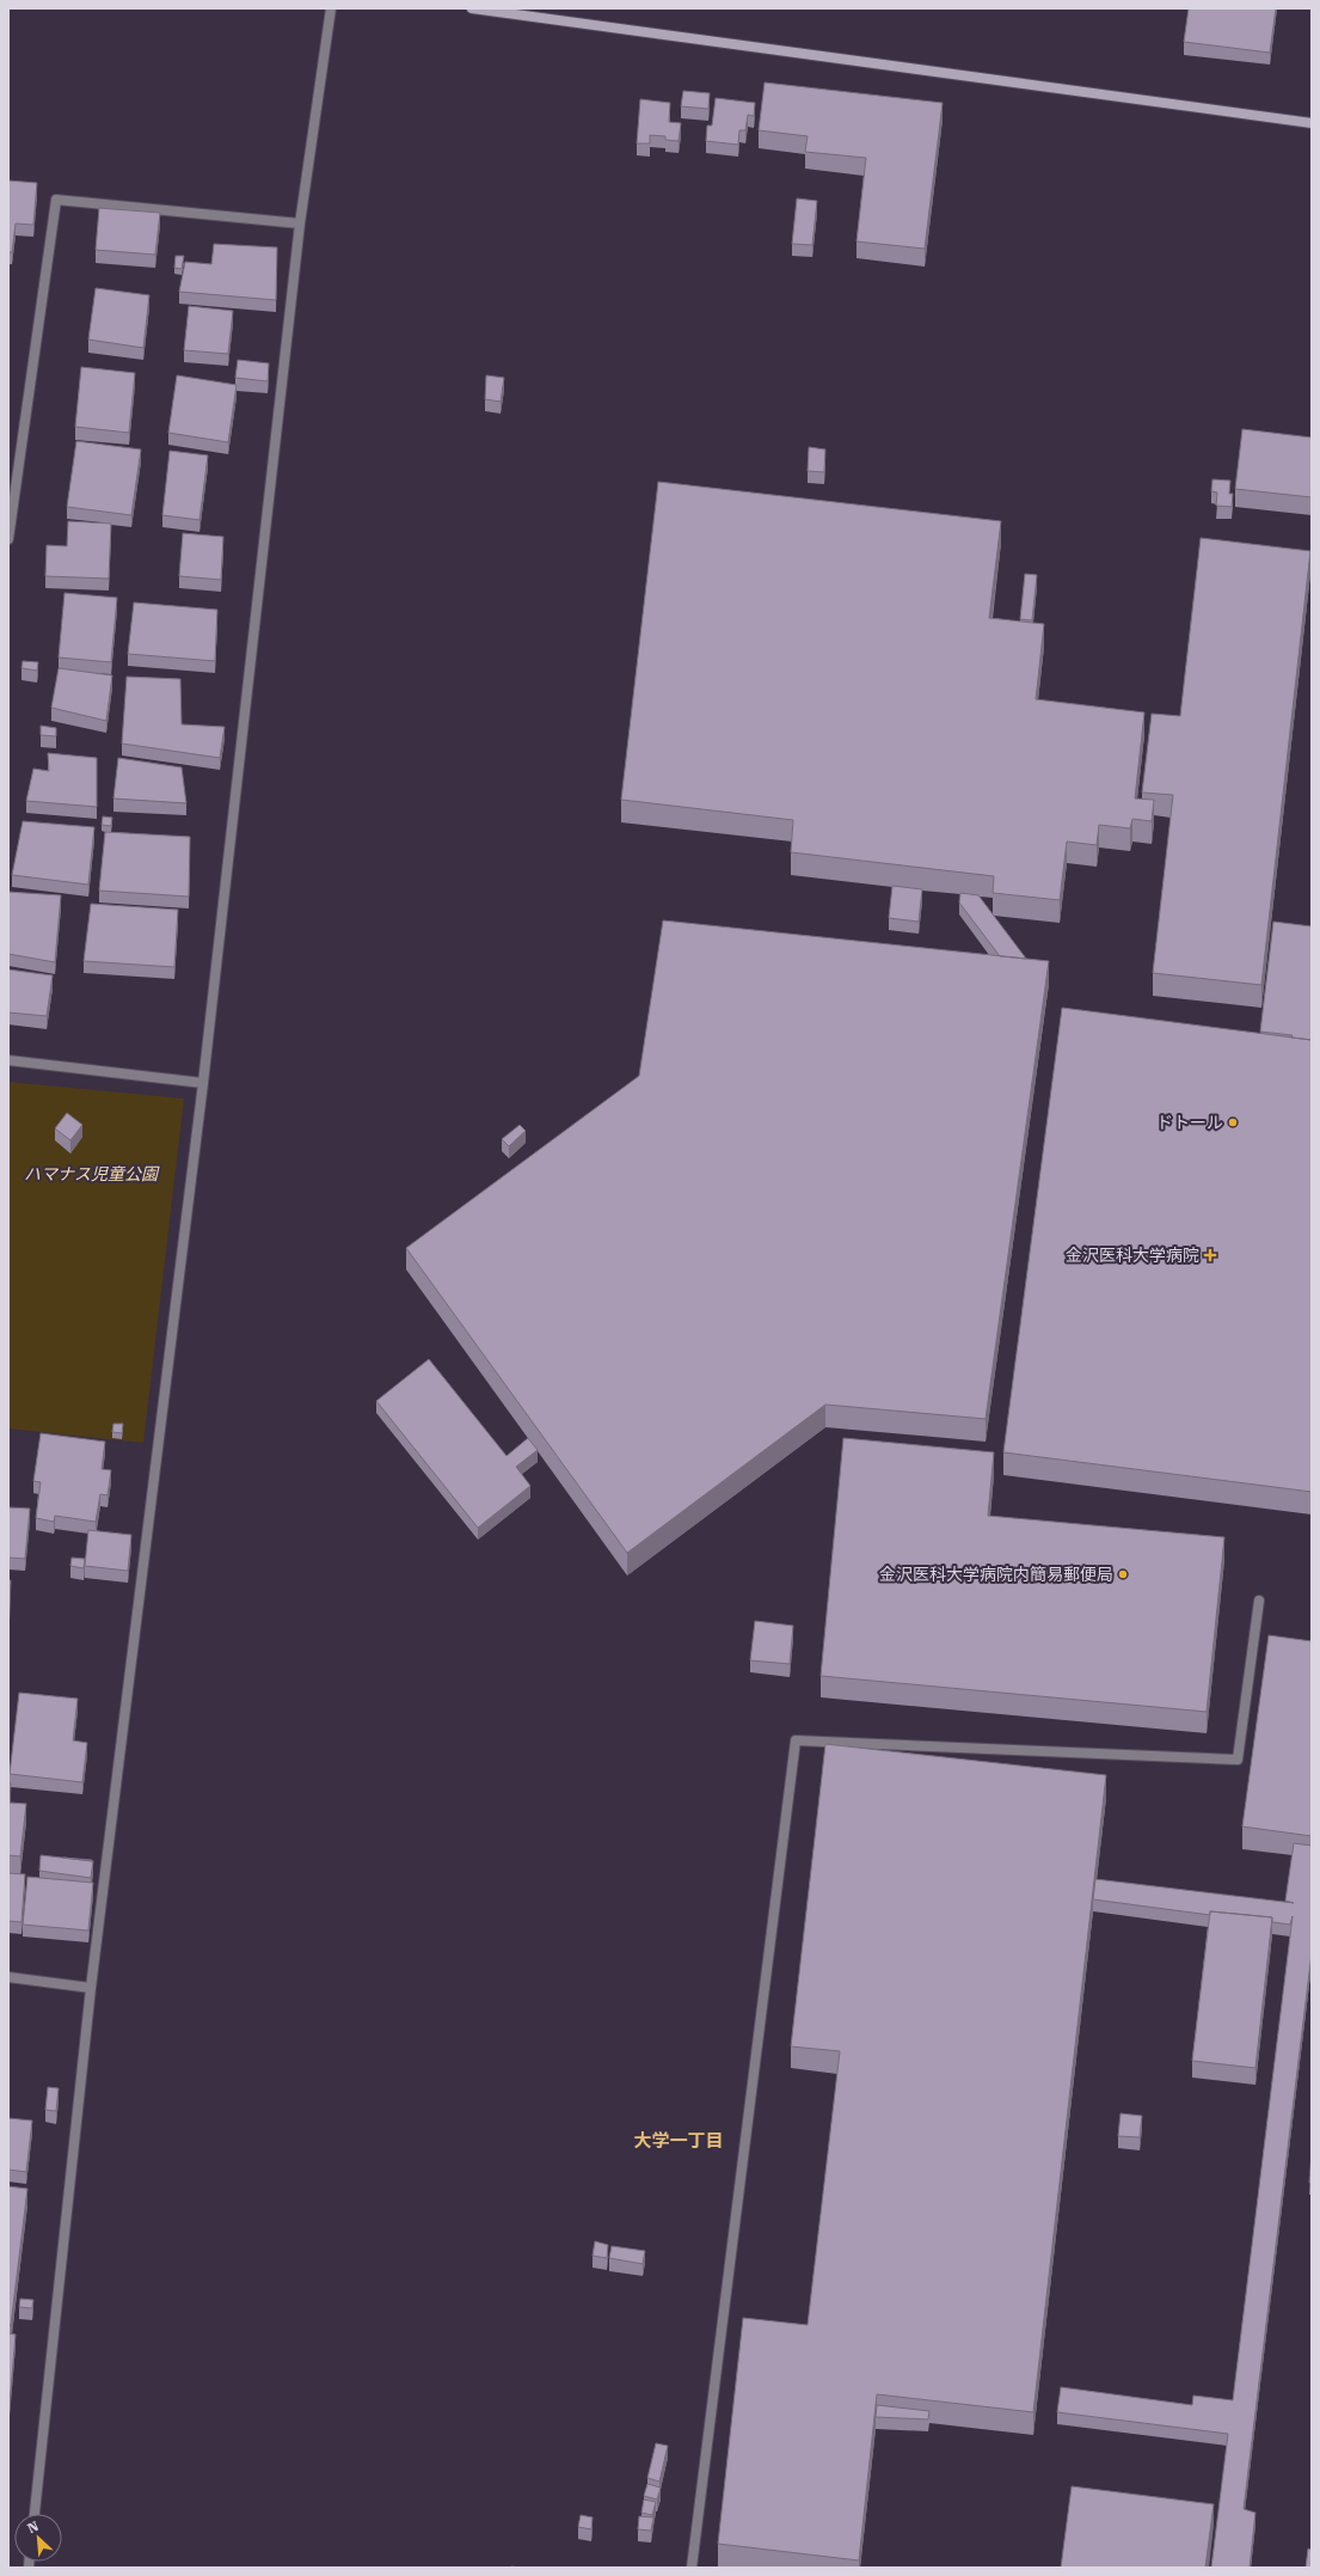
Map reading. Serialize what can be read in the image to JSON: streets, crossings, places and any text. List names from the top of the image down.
{
  "districts": ["大学一丁目"],
  "parks": ["ハマナス児童公園"],
  "places": {
    "other": ["ドトール", "金沢医科大学病院内簡易郵便局"],
    "health": ["金沢医科大学病院"]
  },
  "north": "top left"
}
